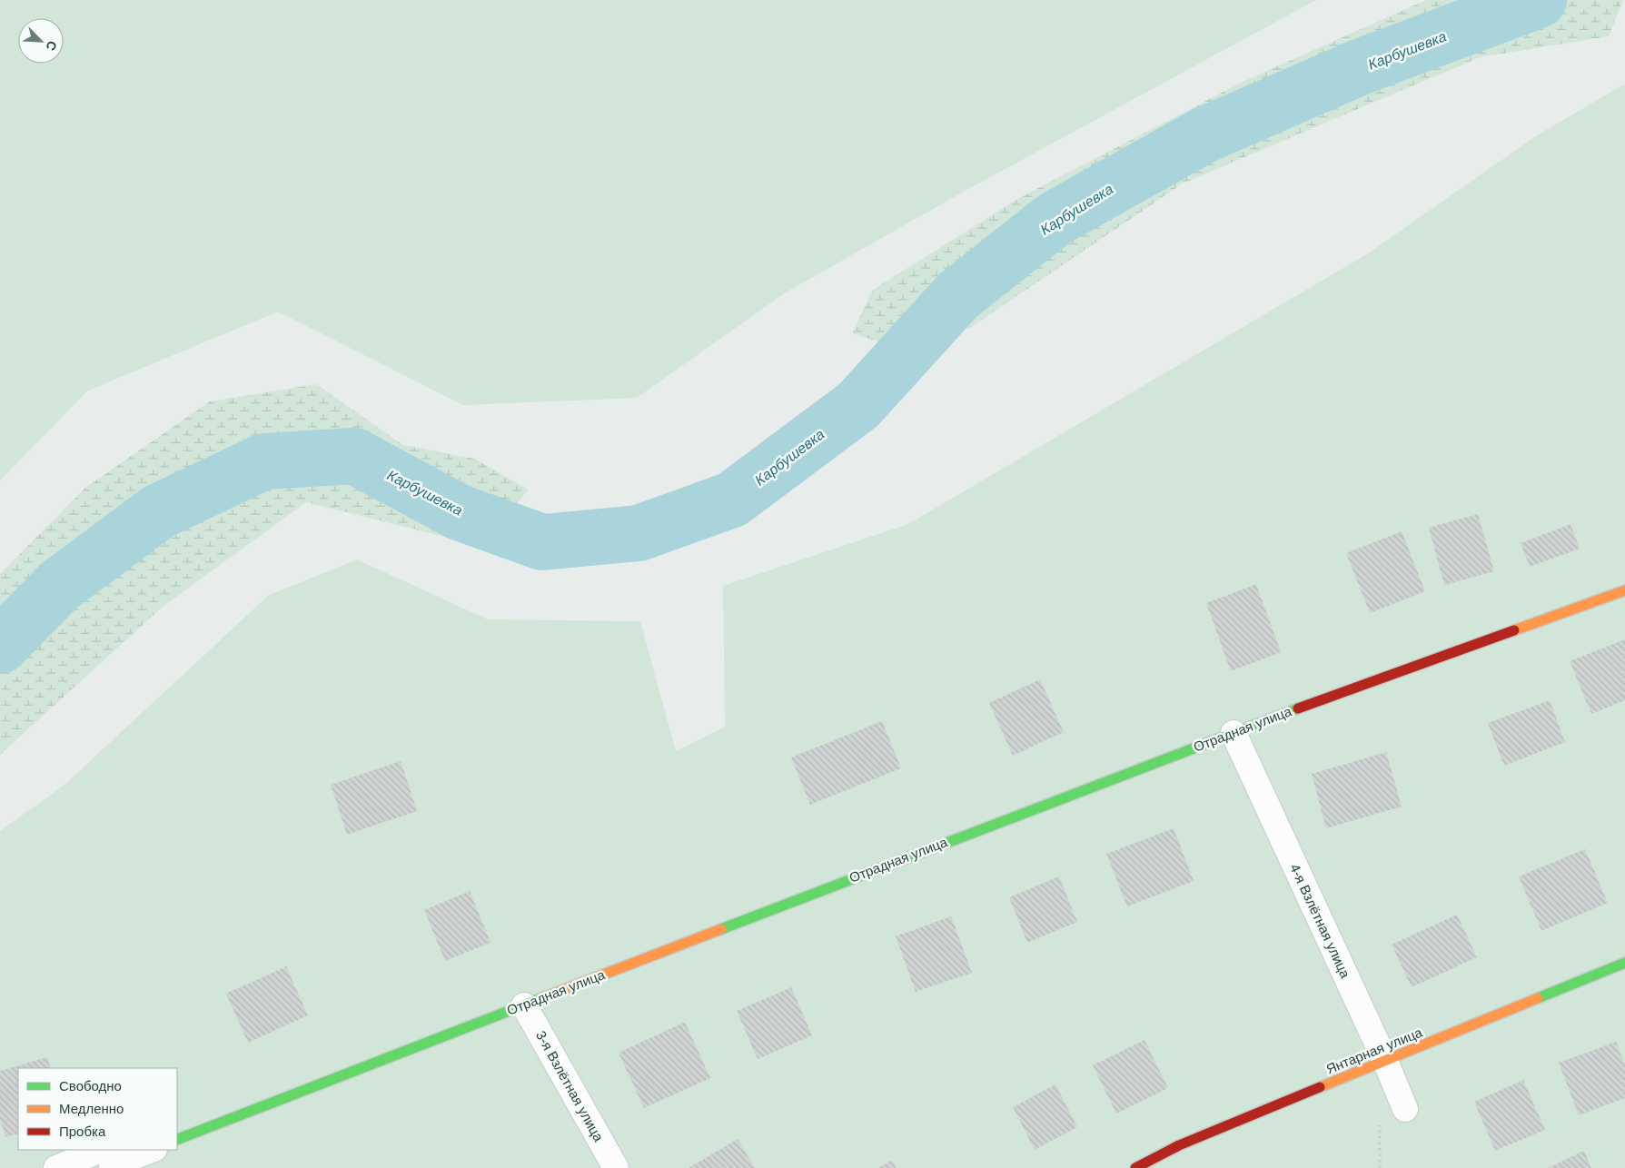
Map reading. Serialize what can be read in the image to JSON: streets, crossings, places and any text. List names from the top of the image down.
{
  "streets": {
    "street": [
      "Отрадная улица",
      "4-я Взлётная улица",
      "Янтарная улица",
      "3-я Взлётная улица"
    ]
  },
  "crossings": [
    ["Отрадная улица", "4-я Взлётная улица"],
    ["Отрадная улица", "3-я Взлётная улица"],
    ["4-я Взлётная улица", "Янтарная улица"]
  ],
  "water": ["Карбушевка"],
  "legend": ["Свободно", "Медленно", "Пробка"],
  "north": "bottom right"
}
